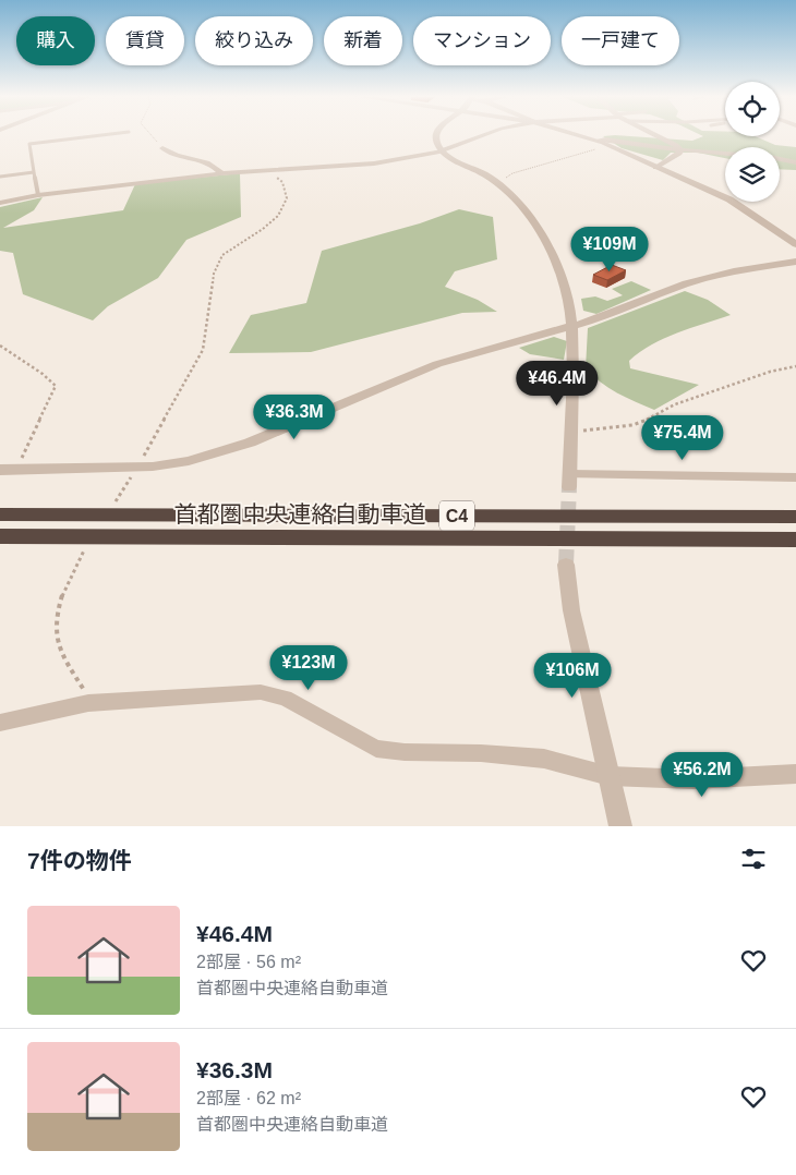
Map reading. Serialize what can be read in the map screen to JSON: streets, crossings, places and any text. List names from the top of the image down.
{
  "streets": {
    "highway": ["首都圏中央連絡自動車道", "C4"]
  },
  "page": {
    "chip": [
      "購入",
      "賃貸",
      "絞り込み",
      "新着",
      "マンション",
      "一戸建て"
    ],
    "price": [
      "¥109M",
      "¥46.4M",
      "¥36.3M",
      "¥75.4M",
      "¥123M",
      "¥106M",
      "¥56.2M"
    ],
    "heading": "7件の物件",
    "list": [
      {
        "name": "¥46.4M",
        "note": "2部屋 · 56 m² · 首都圏中央連絡自動車道"
      },
      {
        "name": "¥36.3M",
        "note": "2部屋 · 62 m² · 首都圏中央連絡自動車道"
      }
    ]
  }
}
